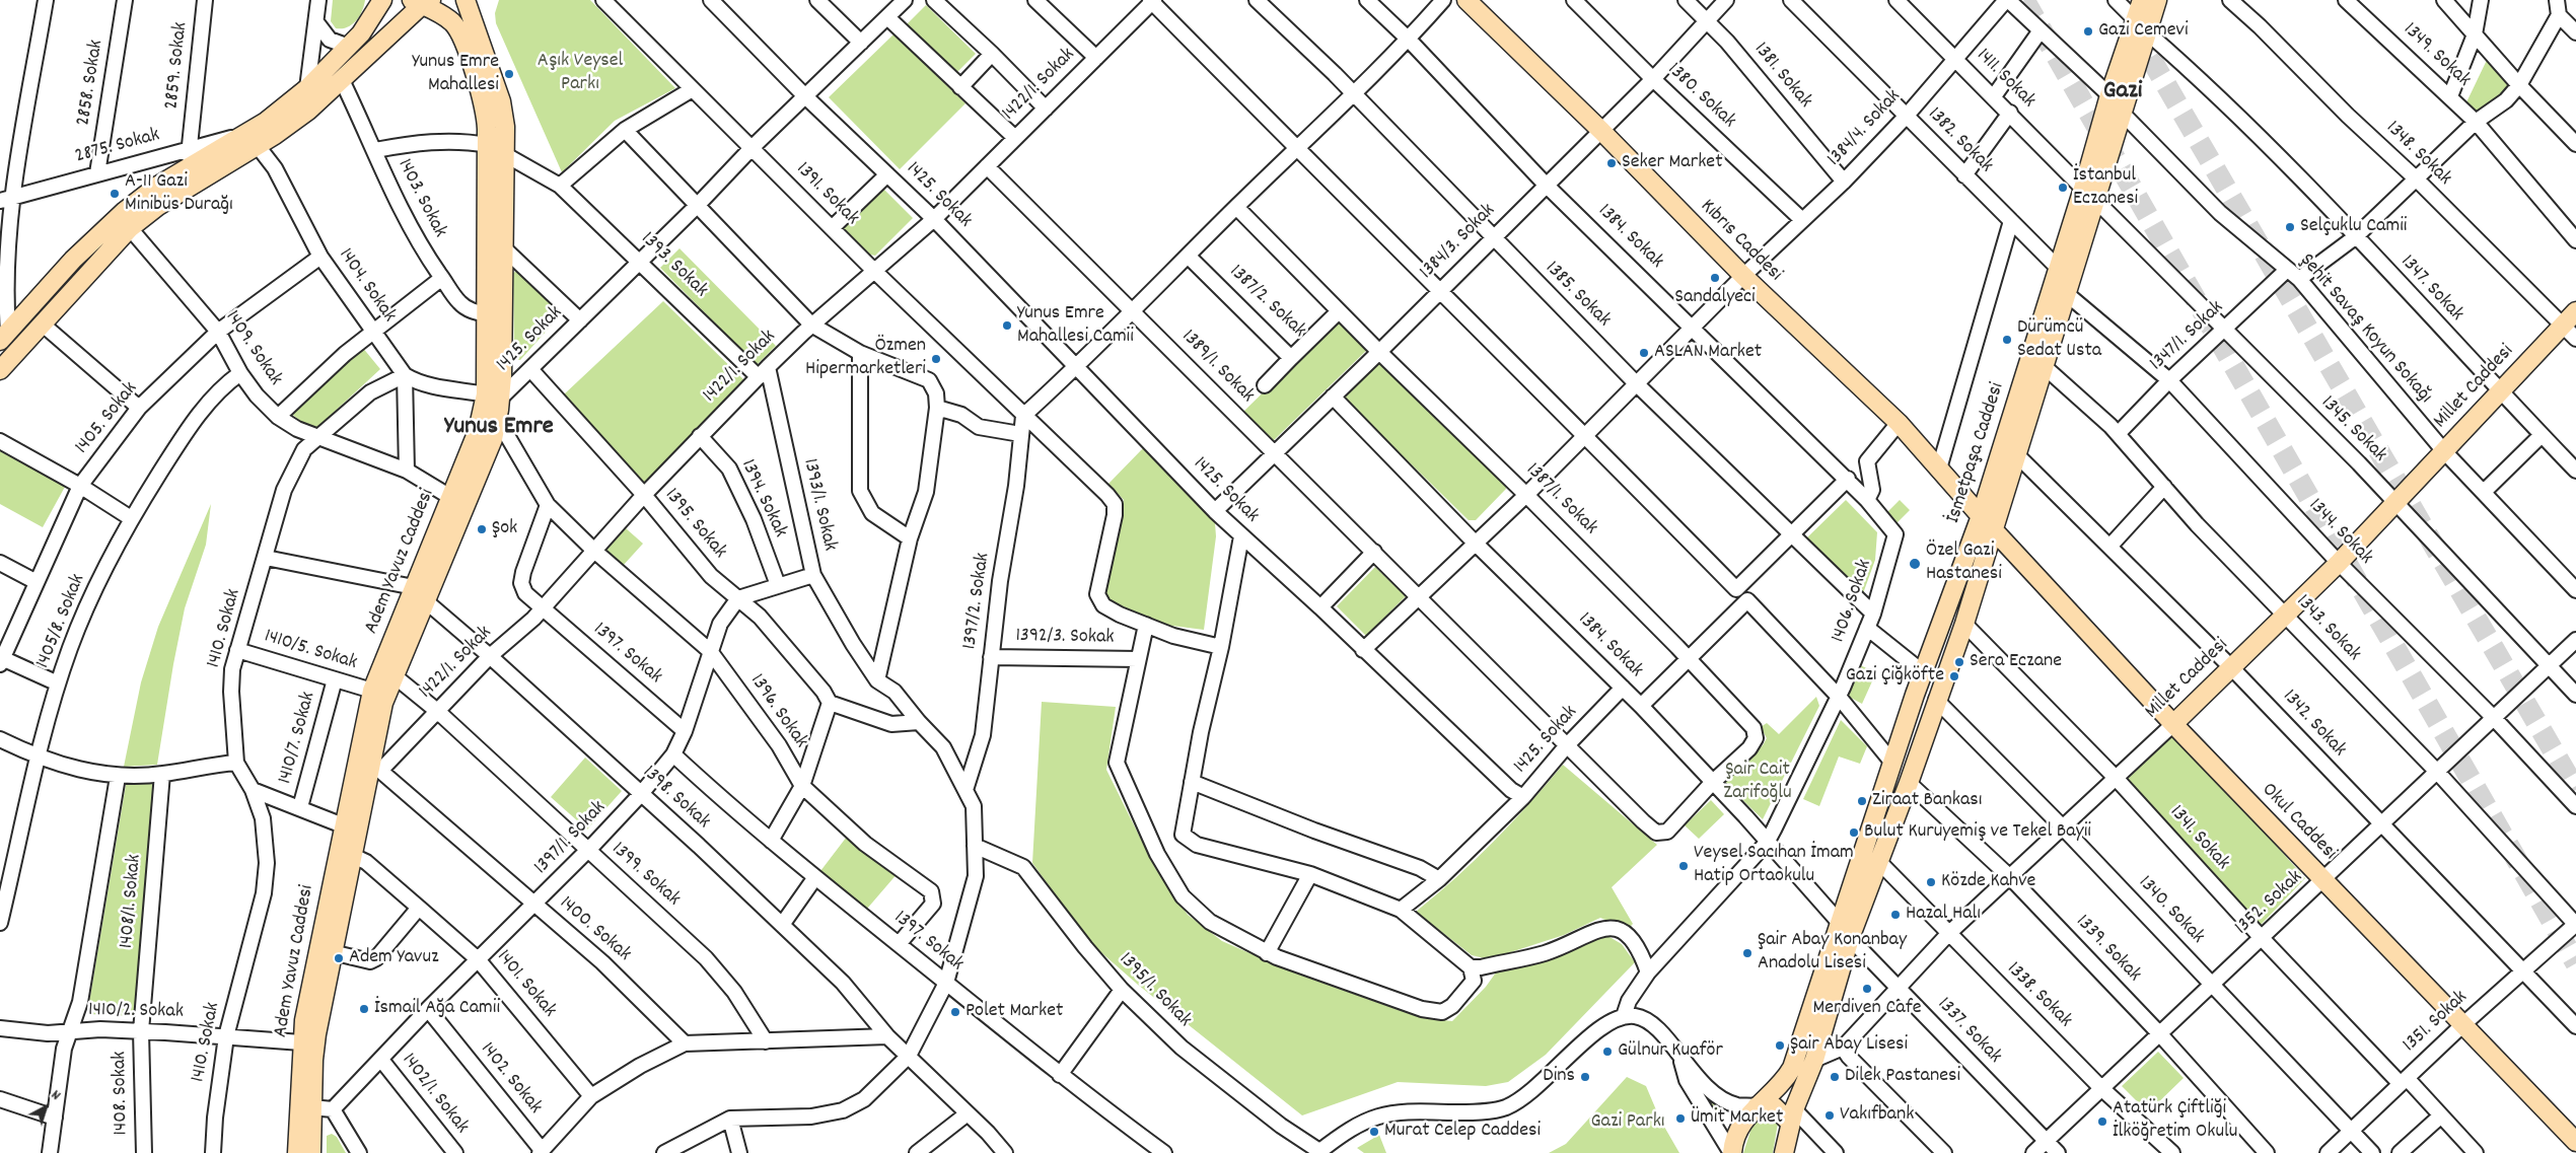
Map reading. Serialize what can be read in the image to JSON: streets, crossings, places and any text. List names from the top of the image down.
{
  "streets": {
    "main road": [
      "Kıbrıs Caddesi",
      "Millet Caddesi",
      "İsmetpaşa Caddesi",
      "Adem Yavuz Caddesi",
      "Okul Caddesi"
    ],
    "street": [
      "1349. Sokak",
      "2859. Sokak",
      "1381. Sokak",
      "1411. Sokak",
      "2858. Sokak",
      "1422/1. Sokak",
      "1380. Sokak",
      "1384/4. Sokak",
      "1382. Sokak",
      "2875. Sokak",
      "1348. Sokak",
      "1391. Sokak",
      "1425. Sokak",
      "1403. Sokak",
      "1384. Sokak",
      "1384/3. Sokak",
      "1393. Sokak",
      "1404. Sokak",
      "1347. Sokak",
      "1385. Sokak",
      "1387/2. Sokak",
      "Şehit Savaş Koyun Sokağı",
      "1347/1. Sokak",
      "1409. Sokak",
      "1389/1. Sokak",
      "1405. Sokak",
      "1345. Sokak",
      "1394. Sokak",
      "1387/1. Sokak",
      "1393/1. Sokak",
      "1395. Sokak",
      "1344. Sokak",
      "1397/2. Sokak",
      "1406. Sokak",
      "1405/8. Sokak",
      "1410. Sokak",
      "1343. Sokak",
      "1392/3. Sokak",
      "1410/5. Sokak",
      "1397. Sokak",
      "1396. Sokak",
      "1342. Sokak",
      "1410/7. Sokak",
      "1398. Sokak",
      "1397/1. Sokak",
      "1341. Sokak",
      "1399. Sokak",
      "1408/1. Sokak",
      "1352. Sokak",
      "1340. Sokak",
      "1400. Sokak",
      "1339. Sokak",
      "1401. Sokak",
      "1395/1. Sokak",
      "1338. Sokak",
      "1410/2. Sokak",
      "1351. Sokak",
      "1337. Sokak",
      "1402. Sokak",
      "1408. Sokak",
      "1402/1. Sokak"
    ]
  },
  "crossings": [
    ["2859. Sokak", "2875. Sokak"],
    ["1381. Sokak", "1384/4. Sokak"],
    ["1381. Sokak", "1384/3. Sokak"],
    ["1411. Sokak", "1384/4. Sokak"],
    ["1411. Sokak", "1345. Sokak"],
    ["1411. Sokak", "İsmetpaşa Caddesi"],
    ["2858. Sokak", "2875. Sokak"],
    ["1422/1. Sokak", "1391. Sokak"],
    ["1422/1. Sokak", "1425. Sokak"],
    ["1422/1. Sokak", "1393. Sokak"],
    ["1422/1. Sokak", "1389/1. Sokak"],
    ["1422/1. Sokak", "1394. Sokak"],
    ["1422/1. Sokak", "1393/1. Sokak"],
    ["1422/1. Sokak", "1395. Sokak"],
    ["1422/1. Sokak", "Adem Yavuz Caddesi"],
    ["1422/1. Sokak", "1397. Sokak"],
    ["1422/1. Sokak", "1396. Sokak"],
    ["1422/1. Sokak", "1398. Sokak"],
    ["1422/1. Sokak", "1399. Sokak"],
    ["1422/1. Sokak", "1400. Sokak"],
    ["1380. Sokak", "1384/4. Sokak"],
    ["1380. Sokak", "1384/3. Sokak"],
    ["1384/4. Sokak", "1382. Sokak"],
    ["1384/4. Sokak", "1425. Sokak"],
    ["1384/4. Sokak", "1384. Sokak"],
    ["1384/4. Sokak", "Kıbrıs Caddesi"],
    ["1384/4. Sokak", "1385. Sokak"],
    ["1384/4. Sokak", "1389/1. Sokak"],
    ["1384/4. Sokak", "1387/1. Sokak"],
    ["1382. Sokak", "İsmetpaşa Caddesi"],
    ["2875. Sokak", "1404. Sokak"],
    ["1348. Sokak", "Millet Caddesi"],
    ["1391. Sokak", "1425. Sokak"],
    ["1391. Sokak", "1397/2. Sokak"],
    ["1425. Sokak", "1384. Sokak"],
    ["1425. Sokak", "1384/3. Sokak"],
    ["1425. Sokak", "1393. Sokak"],
    ["1425. Sokak", "1389/1. Sokak"],
    ["1425. Sokak", "1395. Sokak"],
    ["1425. Sokak", "Adem Yavuz Caddesi"],
    ["1403. Sokak", "Adem Yavuz Caddesi"],
    ["1384. Sokak", "1384/3. Sokak"],
    ["1384. Sokak", "İsmetpaşa Caddesi"],
    ["1384. Sokak", "1387/1. Sokak"],
    ["1384. Sokak", "1406. Sokak"],
    ["Kıbrıs Caddesi", "1384/3. Sokak"],
    ["Kıbrıs Caddesi", "İsmetpaşa Caddesi"],
    ["Kıbrıs Caddesi", "Okul Caddesi"],
    ["1384/3. Sokak", "1385. Sokak"],
    ["1384/3. Sokak", "1389/1. Sokak"],
    ["1384/3. Sokak", "1387/1. Sokak"],
    ["1393. Sokak", "1393/1. Sokak"],
    ["1393. Sokak", "Adem Yavuz Caddesi"],
    ["1404. Sokak", "1405. Sokak"],
    ["1404. Sokak", "1410. Sokak"],
    ["1347. Sokak", "Millet Caddesi"],
    ["1347. Sokak", "İsmetpaşa Caddesi"],
    ["1385. Sokak", "1406. Sokak"],
    ["1387/2. Sokak", "1387/1. Sokak"],
    ["Şehit Savaş Koyun Sokağı", "1347/1. Sokak"],
    ["Şehit Savaş Koyun Sokağı", "Millet Caddesi"],
    ["Şehit Savaş Koyun Sokağı", "İsmetpaşa Caddesi"],
    ["1347/1. Sokak", "1345. Sokak"],
    ["1347/1. Sokak", "1344. Sokak"],
    ["1347/1. Sokak", "1343. Sokak"],
    ["1409. Sokak", "1405. Sokak"],
    ["1409. Sokak", "Adem Yavuz Caddesi"],
    ["1409. Sokak", "1405/8. Sokak"],
    ["1409. Sokak", "1410. Sokak"],
    ["1389/1. Sokak", "1387/1. Sokak"],
    ["Millet Caddesi", "1345. Sokak"],
    ["Millet Caddesi", "İsmetpaşa Caddesi"],
    ["Millet Caddesi", "1344. Sokak"],
    ["Millet Caddesi", "1343. Sokak"],
    ["Millet Caddesi", "1342. Sokak"],
    ["Millet Caddesi", "Okul Caddesi"],
    ["Millet Caddesi", "1341. Sokak"],
    ["Millet Caddesi", "1340. Sokak"],
    ["Millet Caddesi", "1339. Sokak"],
    ["Millet Caddesi", "1338. Sokak"],
    ["Millet Caddesi", "1337. Sokak"],
    ["1345. Sokak", "İsmetpaşa Caddesi"],
    ["1345. Sokak", "1352. Sokak"],
    ["İsmetpaşa Caddesi", "1344. Sokak"],
    ["İsmetpaşa Caddesi", "1343. Sokak"],
    ["İsmetpaşa Caddesi", "1342. Sokak"],
    ["İsmetpaşa Caddesi", "Okul Caddesi"],
    ["İsmetpaşa Caddesi", "1341. Sokak"],
    ["İsmetpaşa Caddesi", "1340. Sokak"],
    ["İsmetpaşa Caddesi", "1339. Sokak"],
    ["İsmetpaşa Caddesi", "1338. Sokak"],
    ["İsmetpaşa Caddesi", "1337. Sokak"],
    ["1393/1. Sokak", "1397/2. Sokak"],
    ["1393/1. Sokak", "1397. Sokak"],
    ["1393/1. Sokak", "1398. Sokak"],
    ["1393/1. Sokak", "1395/1. Sokak"],
    ["1395. Sokak", "1397/1. Sokak"],
    ["1344. Sokak", "1352. Sokak"],
    ["Adem Yavuz Caddesi", "1410/5. Sokak"],
    ["Adem Yavuz Caddesi", "1396. Sokak"],
    ["Adem Yavuz Caddesi", "1398. Sokak"],
    ["Adem Yavuz Caddesi", "1399. Sokak"],
    ["Adem Yavuz Caddesi", "1400. Sokak"],
    ["Adem Yavuz Caddesi", "1401. Sokak"],
    ["Adem Yavuz Caddesi", "1410/2. Sokak"],
    ["1397/2. Sokak", "1392/3. Sokak"],
    ["1410. Sokak", "1410/5. Sokak"],
    ["1410. Sokak", "1410/2. Sokak"],
    ["1343. Sokak", "1352. Sokak"],
    ["1343. Sokak", "1351. Sokak"],
    ["1410/5. Sokak", "1410/7. Sokak"],
    ["1397. Sokak", "1396. Sokak"],
    ["1397. Sokak", "1397/1. Sokak"],
    ["1396. Sokak", "1397/1. Sokak"],
    ["1342. Sokak", "1352. Sokak"],
    ["1342. Sokak", "1351. Sokak"],
    ["1398. Sokak", "1397/1. Sokak"],
    ["Okul Caddesi", "1352. Sokak"],
    ["Okul Caddesi", "1351. Sokak"],
    ["1397/1. Sokak", "1399. Sokak"],
    ["1397/1. Sokak", "1400. Sokak"],
    ["1397/1. Sokak", "1401. Sokak"],
    ["1397/1. Sokak", "1402. Sokak"],
    ["1397/1. Sokak", "1402/1. Sokak"],
    ["1341. Sokak", "1352. Sokak"],
    ["1341. Sokak", "1351. Sokak"],
    ["1408/1. Sokak", "1410/2. Sokak"],
    ["1408/1. Sokak", "1408. Sokak"],
    ["1352. Sokak", "1340. Sokak"],
    ["1352. Sokak", "1339. Sokak"],
    ["1352. Sokak", "1338. Sokak"],
    ["1352. Sokak", "1337. Sokak"],
    ["1340. Sokak", "1351. Sokak"],
    ["1410/2. Sokak", "1408. Sokak"]
  ],
  "districts": ["Gazi", "Yunus Emre"],
  "parks": ["Aşık Veysel Parkı", "Şair Cait Zarifoğlu", "Gazi Parkı"],
  "places": [
    "Gazi Cemevi",
    "Yunus Emre Mahallesi",
    "Seker Market",
    "İstanbul Eczanesi",
    "A-11 Gazi Minibüs Durağı",
    "Selçuklu Camii",
    "Sandalyeci",
    "Yunus Emre Mahallesi Camii",
    "Dürümcü Sedat Usta",
    "ASLAN Market",
    "Özmen Hipermarketleri",
    "Şok",
    "Özel Gazi Hastanesi",
    "Sera Eczane",
    "Gazi Çiğköfte",
    "Ziraat Bankası",
    "Bulut Kuruyemiş ve Tekel Bayii",
    "Veysel Sacıhan İmam Hatip Ortaokulu",
    "Közde Kahve",
    "Hazal Halı",
    "Şair Abay Konanbay Anadolu Lisesi",
    "Adem Yavuz",
    "Merdiven Cafe",
    "İsmail Ağa Camii",
    "Polet Market",
    "Şair Abay Lisesi",
    "Gülnur Kuaför",
    "Dins",
    "Dilek Pastanesi",
    "Vakıfbank",
    "Ümit Market",
    "Atatürk Çiftliği İlköğretim Okulu",
    "Murat Celep Caddesi"
  ],
  "north": "top right"
}
